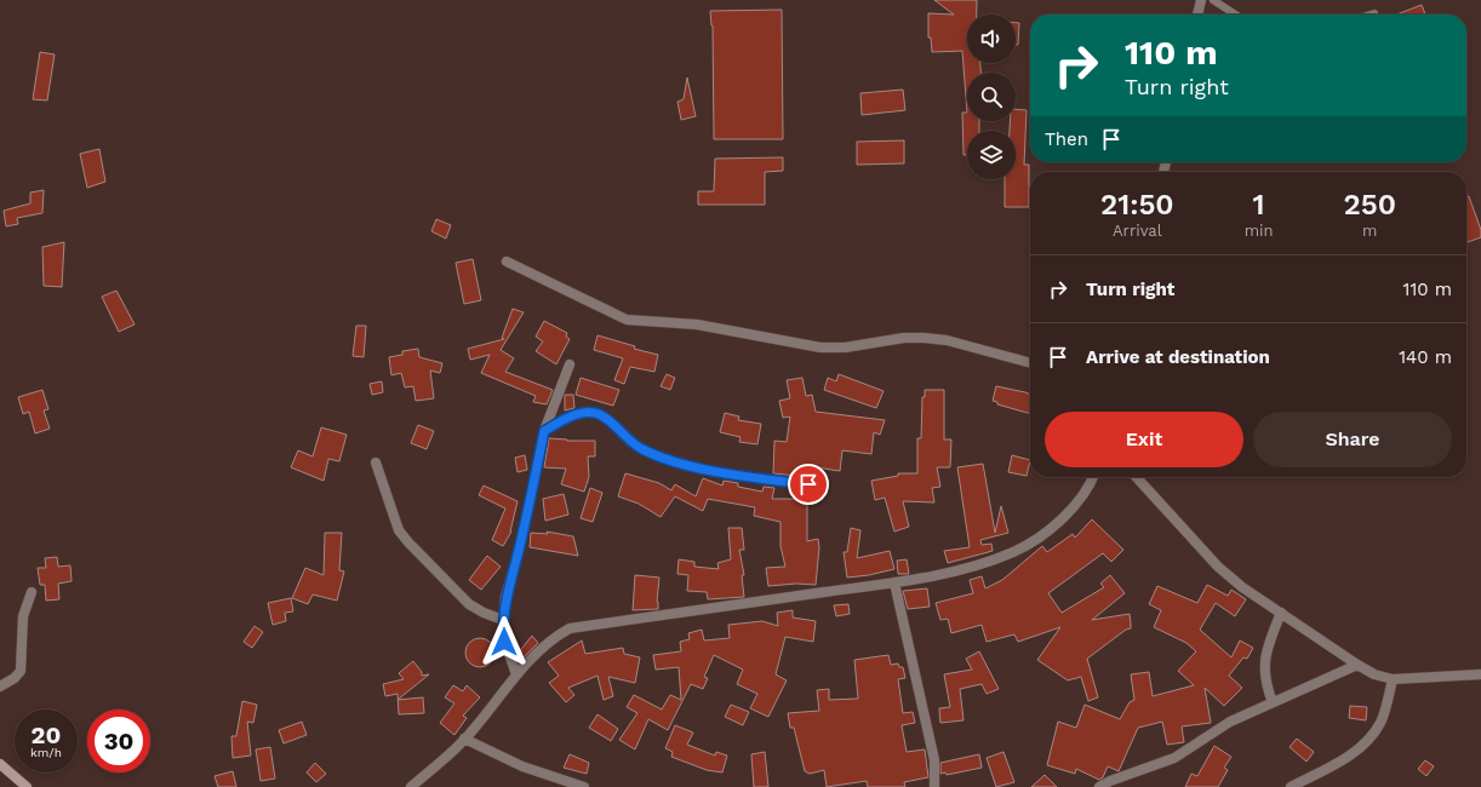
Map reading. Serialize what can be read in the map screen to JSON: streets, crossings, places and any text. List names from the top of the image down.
{
  "page": {
    "turn": ["110 m", "Turn right"],
    "then": "Then",
    "eta": [
      "21:50",
      "Arrival",
      "1",
      "min",
      "250",
      "m"
    ],
    "list": [
      {
        "name": "Turn right",
        "value": "110 m"
      },
      {
        "name": "Arrive at destination",
        "value": "140 m"
      }
    ],
    "buttons": ["Exit", "Share"],
    "speed": "20 km/h",
    "limit": "30"
  }
}
